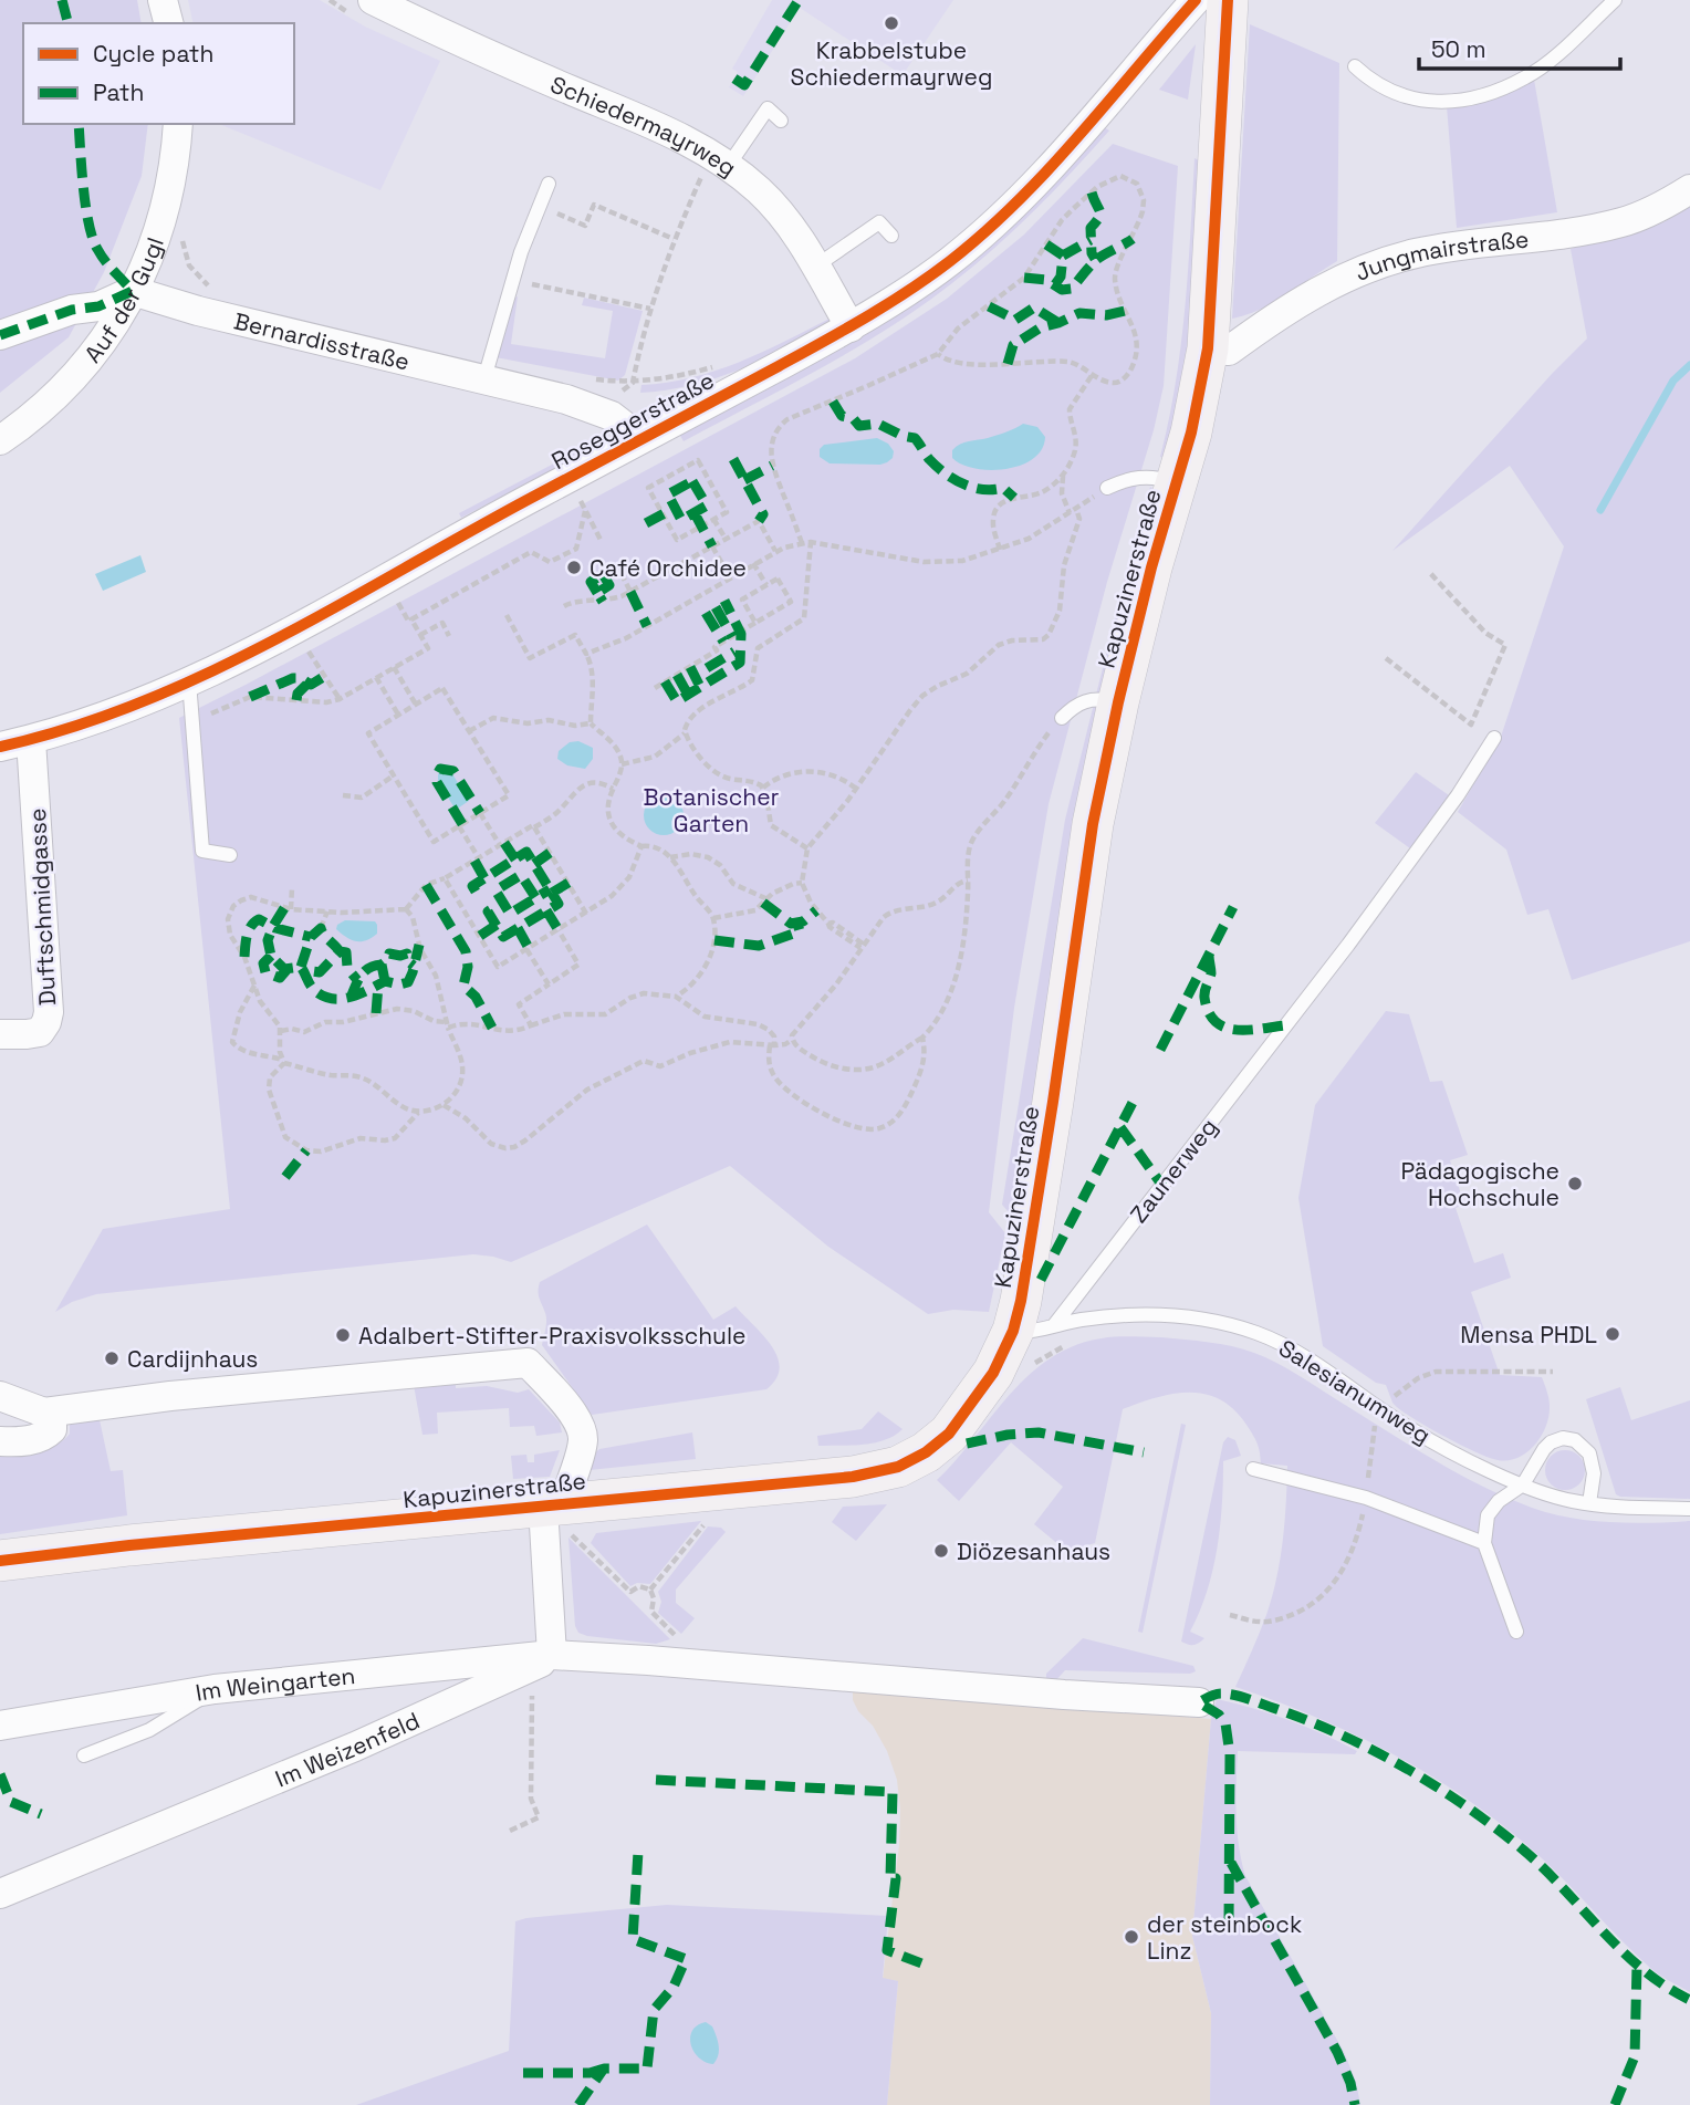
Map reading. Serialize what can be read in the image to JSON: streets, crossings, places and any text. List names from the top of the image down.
{
  "streets": {
    "street": [
      "Schiedermayrweg",
      "Jungmairstraße",
      "Auf der Gugl",
      "Bernardisstraße",
      "Roseggerstraße",
      "Kapuzinerstraße",
      "Duftschmidgasse",
      "Im Weingarten",
      "Im Weizenfeld"
    ],
    "lane": ["Zaunerweg", "Salesianumweg"]
  },
  "crossings": [
    ["Schiedermayrweg", "Roseggerstraße"],
    ["Jungmairstraße", "Kapuzinerstraße"],
    ["Auf der Gugl", "Bernardisstraße"],
    ["Bernardisstraße", "Roseggerstraße"],
    ["Roseggerstraße", "Duftschmidgasse"],
    ["Kapuzinerstraße", "Salesianumweg"],
    ["Zaunerweg", "Salesianumweg"],
    ["Im Weingarten", "Im Weizenfeld"]
  ],
  "parks": ["Botanischer Garten"],
  "places": [
    "Krabbelstube Schiedermayrweg",
    "Café Orchidee",
    "Pädagogische Hochschule",
    "Mensa PHDL",
    "Adalbert-Stifter-Praxisvolksschule",
    "Cardijnhaus",
    "Diözesanhaus",
    "der steinbock Linz"
  ],
  "legend": ["Cycle path", "Path"],
  "scale_bar": "50 m"
}
